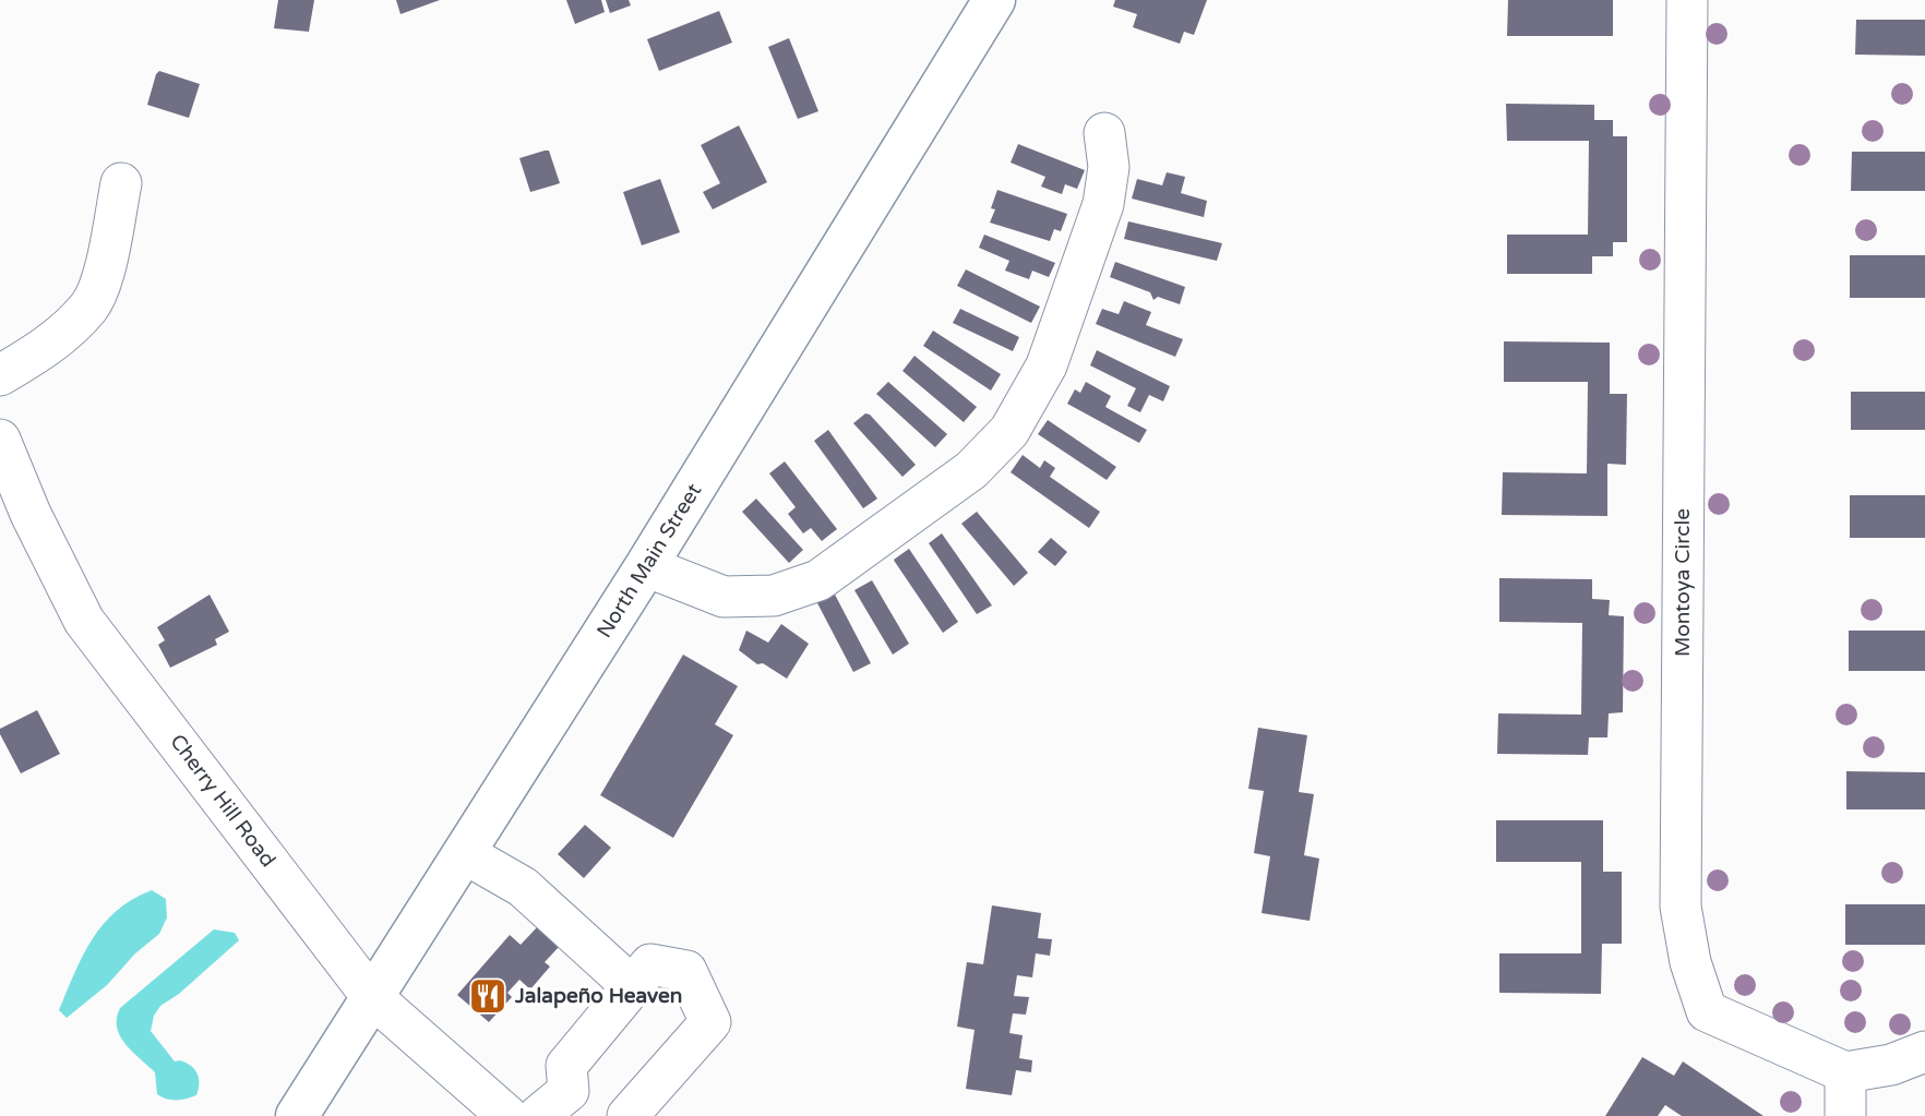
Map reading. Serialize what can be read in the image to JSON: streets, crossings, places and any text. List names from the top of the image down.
{
  "streets": {
    "main road": ["North Main Street"],
    "street": ["Montoya Circle", "Cherry Hill Road"]
  },
  "crossings": [
    ["North Main Street", "Cherry Hill Road"]
  ],
  "places": {
    "restaurant": ["Jalapeño Heaven"]
  }
}
